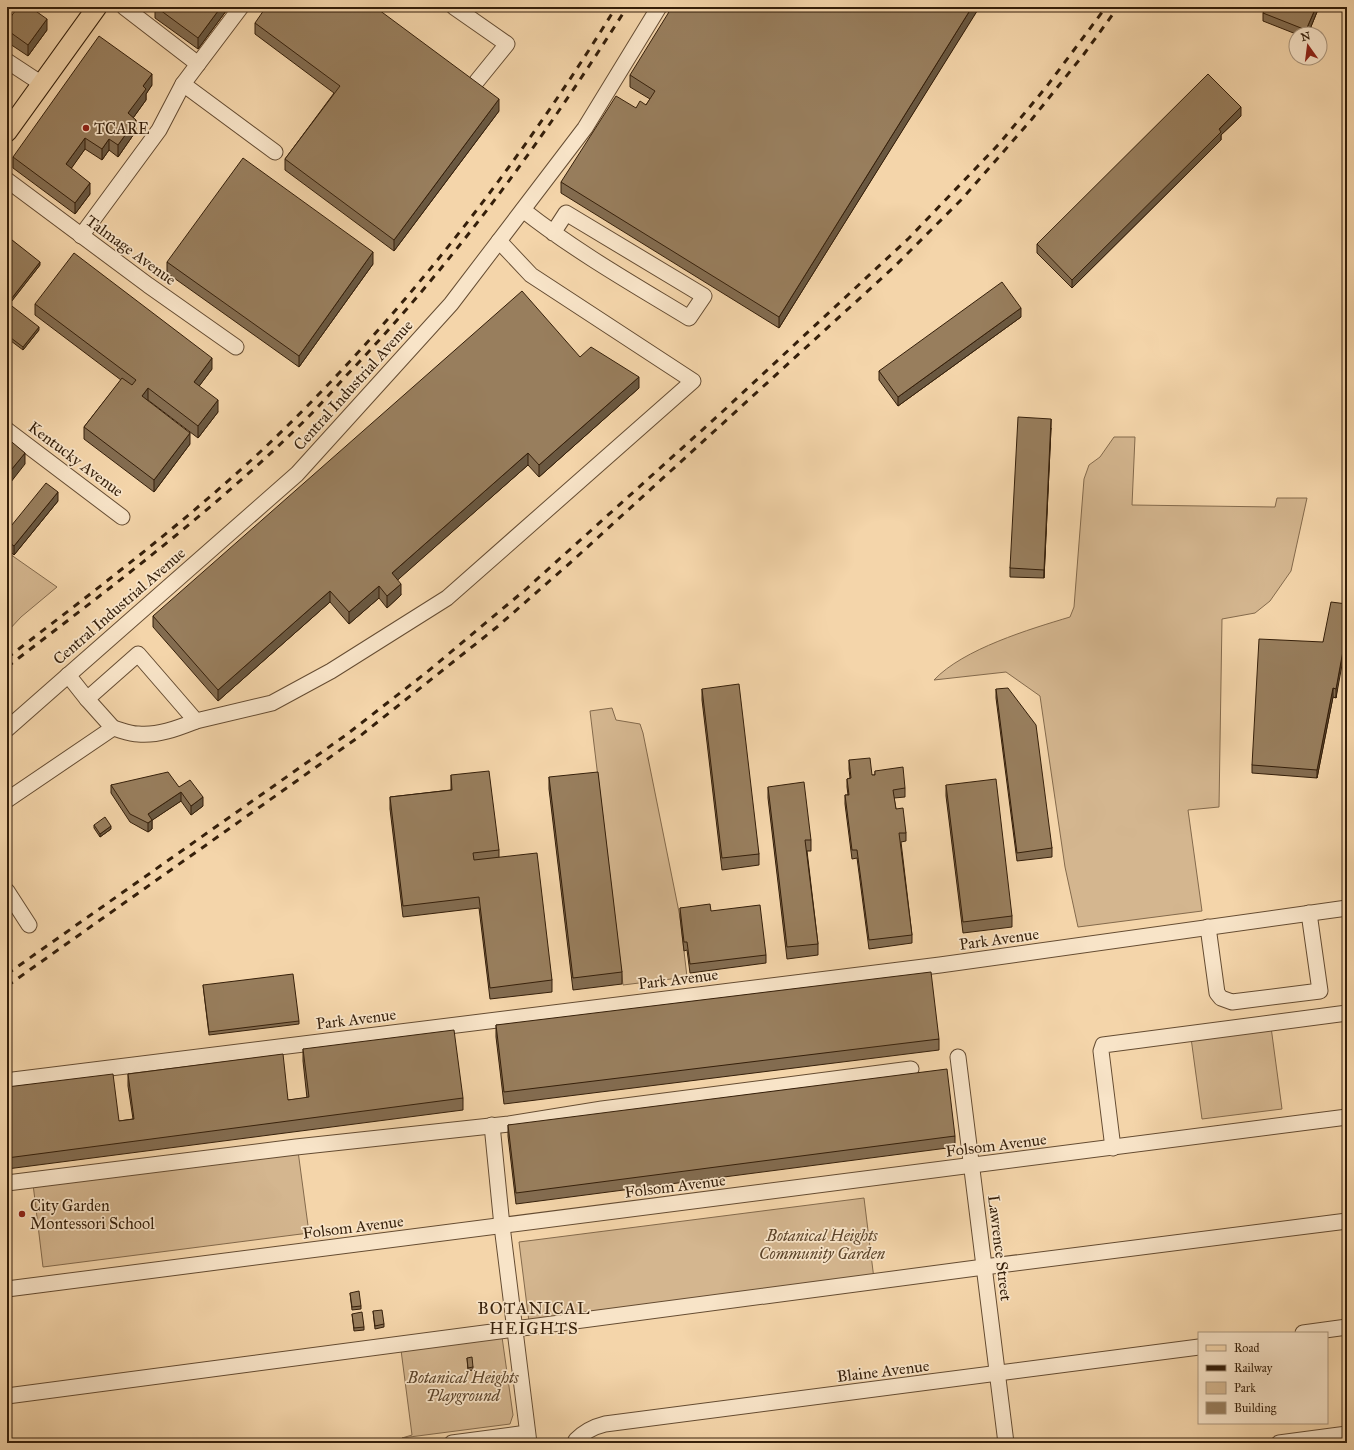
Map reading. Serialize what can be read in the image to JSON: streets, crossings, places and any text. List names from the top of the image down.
{
  "streets": {
    "street": [
      "Talmage Avenue",
      "Central Industrial Avenue",
      "Kentucky Avenue",
      "Park Avenue",
      "Folsom Avenue",
      "Lawrence Street",
      "Blaine Avenue"
    ]
  },
  "crossings": [
    ["Folsom Avenue", "Lawrence Street"],
    ["Lawrence Street", "Blaine Avenue"]
  ],
  "districts": ["BOTANICAL HEIGHTS"],
  "parks": ["Botanical Heights Community Garden", "Botanical Heights Playground"],
  "places": ["TCARE", "City Garden Montessori School"],
  "legend": [
    "Road",
    "Railway",
    "Park",
    "Building"
  ],
  "north": "top"
}
